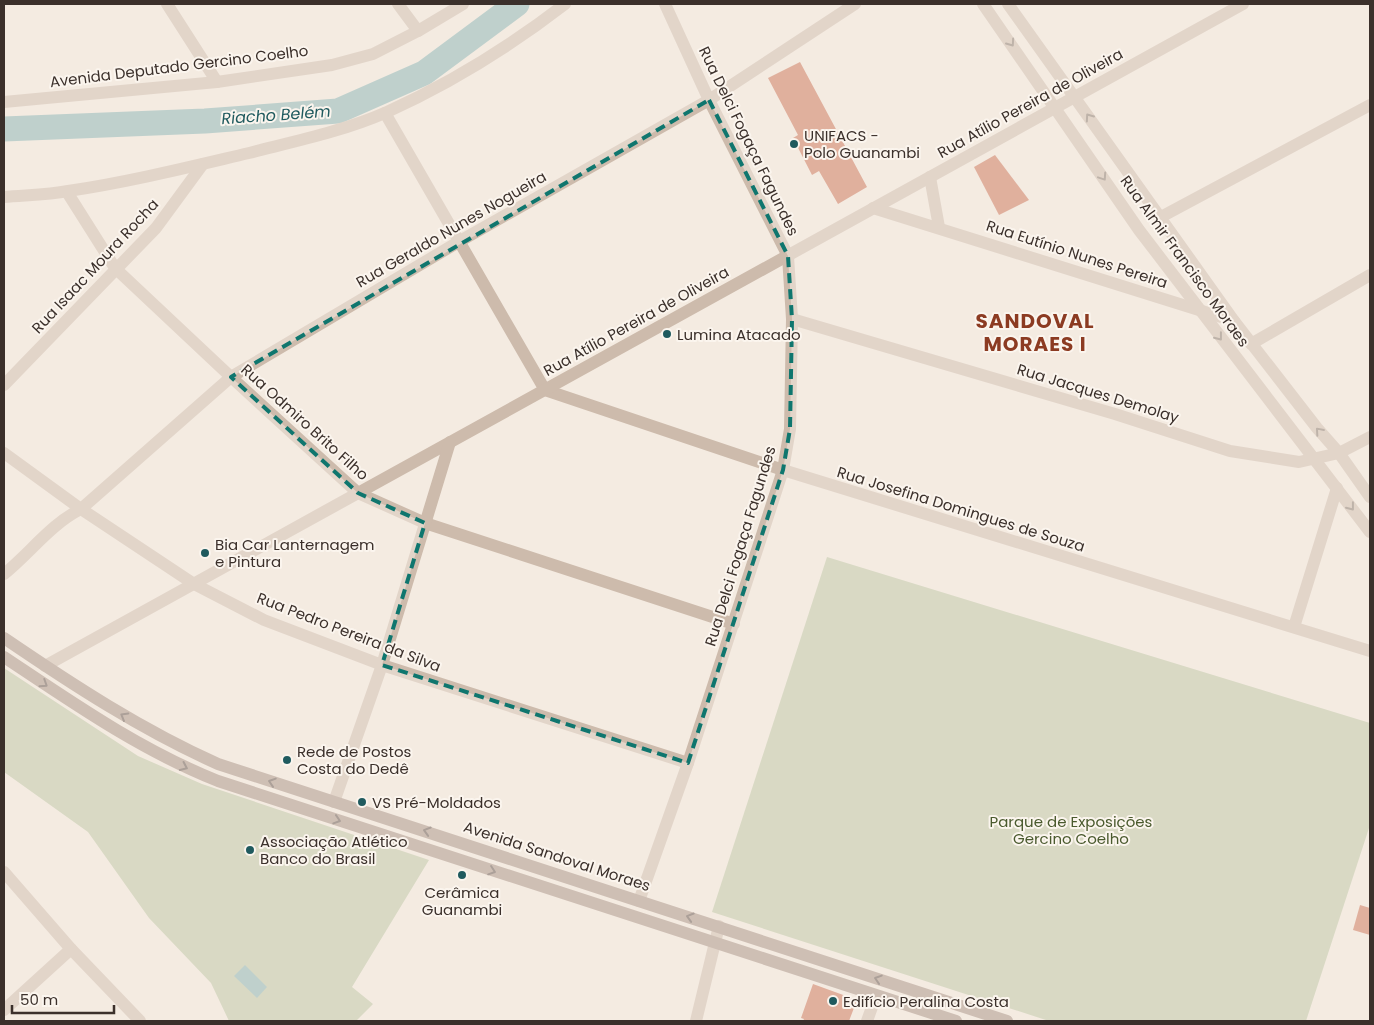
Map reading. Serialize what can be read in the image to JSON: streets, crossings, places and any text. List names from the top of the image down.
{
  "streets": {
    "main road": ["Avenida Sandoval Moraes"],
    "street": [
      "Avenida Deputado Gercino Coelho",
      "Rua Atílio Pereira de Oliveira",
      "Rua Delci Fogaça Fagundes",
      "Rua Geraldo Nunes Nogueira",
      "Rua Eutínio Nunes Pereira",
      "Rua Almir Francisco Moraes",
      "Rua Isaac Moura Rocha",
      "Rua Jacques Demolay",
      "Rua Odmiro Brito Filho",
      "Rua Josefina Domingues de Souza",
      "Rua Pedro Pereira da Silva"
    ]
  },
  "crossings": [
    ["Rua Atílio Pereira de Oliveira", "Rua Delci Fogaça Fagundes"],
    ["Rua Atílio Pereira de Oliveira", "Rua Eutínio Nunes Pereira"],
    ["Rua Atílio Pereira de Oliveira", "Rua Almir Francisco Moraes"],
    ["Rua Atílio Pereira de Oliveira", "Rua Odmiro Brito Filho"],
    ["Rua Atílio Pereira de Oliveira", "Rua Josefina Domingues de Souza"],
    ["Rua Atílio Pereira de Oliveira", "Rua Pedro Pereira da Silva"],
    ["Rua Atílio Pereira de Oliveira", "Avenida Sandoval Moraes"],
    ["Rua Delci Fogaça Fagundes", "Rua Geraldo Nunes Nogueira"],
    ["Rua Delci Fogaça Fagundes", "Rua Jacques Demolay"],
    ["Rua Delci Fogaça Fagundes", "Rua Odmiro Brito Filho"],
    ["Rua Delci Fogaça Fagundes", "Rua Josefina Domingues de Souza"],
    ["Rua Delci Fogaça Fagundes", "Rua Pedro Pereira da Silva"],
    ["Rua Delci Fogaça Fagundes", "Avenida Sandoval Moraes"],
    ["Rua Geraldo Nunes Nogueira", "Rua Odmiro Brito Filho"],
    ["Rua Geraldo Nunes Nogueira", "Rua Pedro Pereira da Silva"],
    ["Rua Eutínio Nunes Pereira", "Rua Almir Francisco Moraes"],
    ["Rua Almir Francisco Moraes", "Rua Jacques Demolay"],
    ["Rua Isaac Moura Rocha", "Rua Odmiro Brito Filho"]
  ],
  "districts": ["SANDOVAL MORAES I"],
  "water": ["Riacho Belém"],
  "parks": ["Parque de Exposições Gercino Coelho"],
  "places": [
    "UNIFACS - Polo Guanambi",
    "Lumina Atacado",
    "Bia Car Lanternagem e Pintura",
    "Rede de Postos Costa do Dedê",
    "VS Pré-Moldados",
    "Associação Atlético Banco do Brasil",
    "Cerâmica Guanambi",
    "Edifício Peralina Costa"
  ],
  "scale_bar": "50 m"
}
